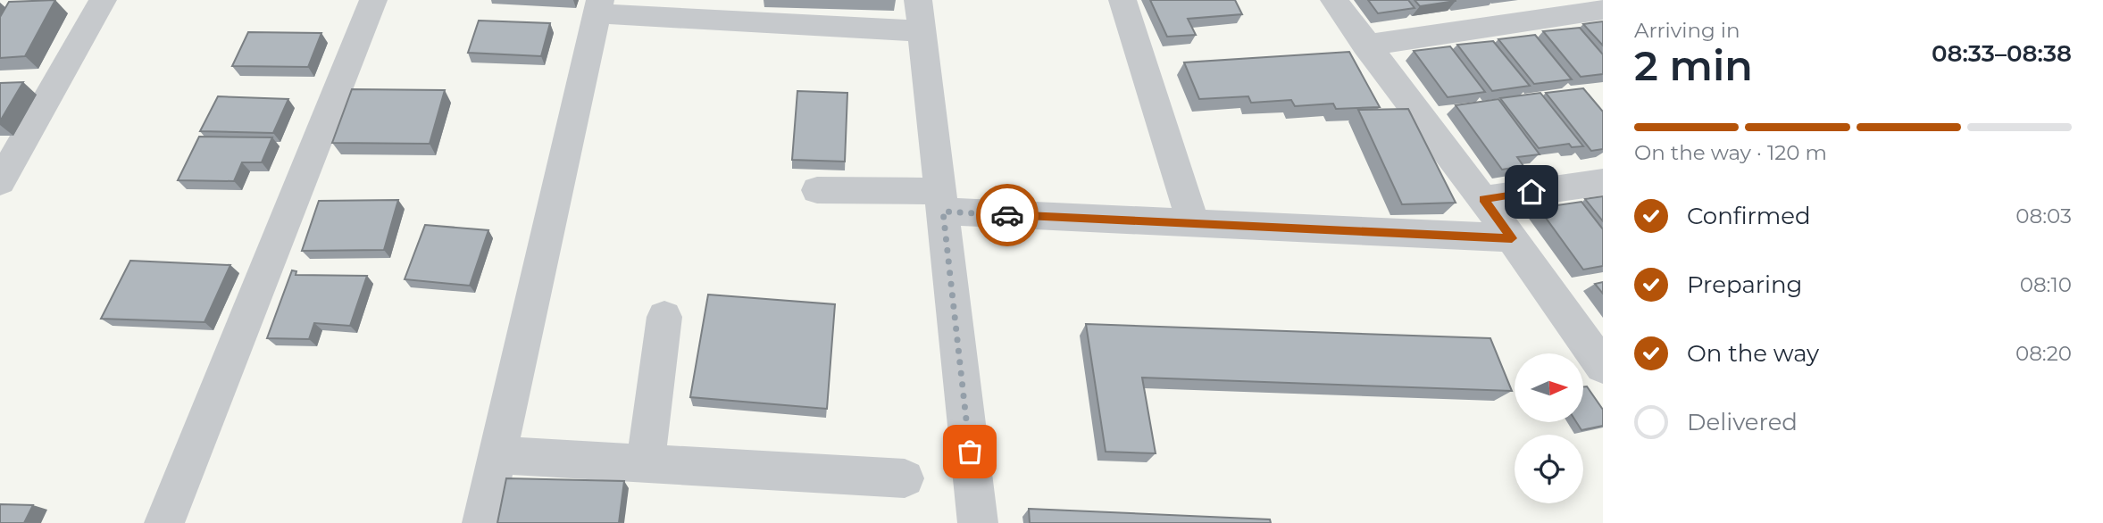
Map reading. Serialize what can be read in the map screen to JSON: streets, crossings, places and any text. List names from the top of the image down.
{
  "north": "right",
  "page": {
    "heading": ["2 min", "Arriving in", "08:33–08:38"],
    "bar": "On the way · 120 m",
    "list": [
      ["Confirmed", "08:03"],
      ["Preparing", "08:10"],
      ["On the way", "08:20"],
      "Delivered"
    ]
  }
}
